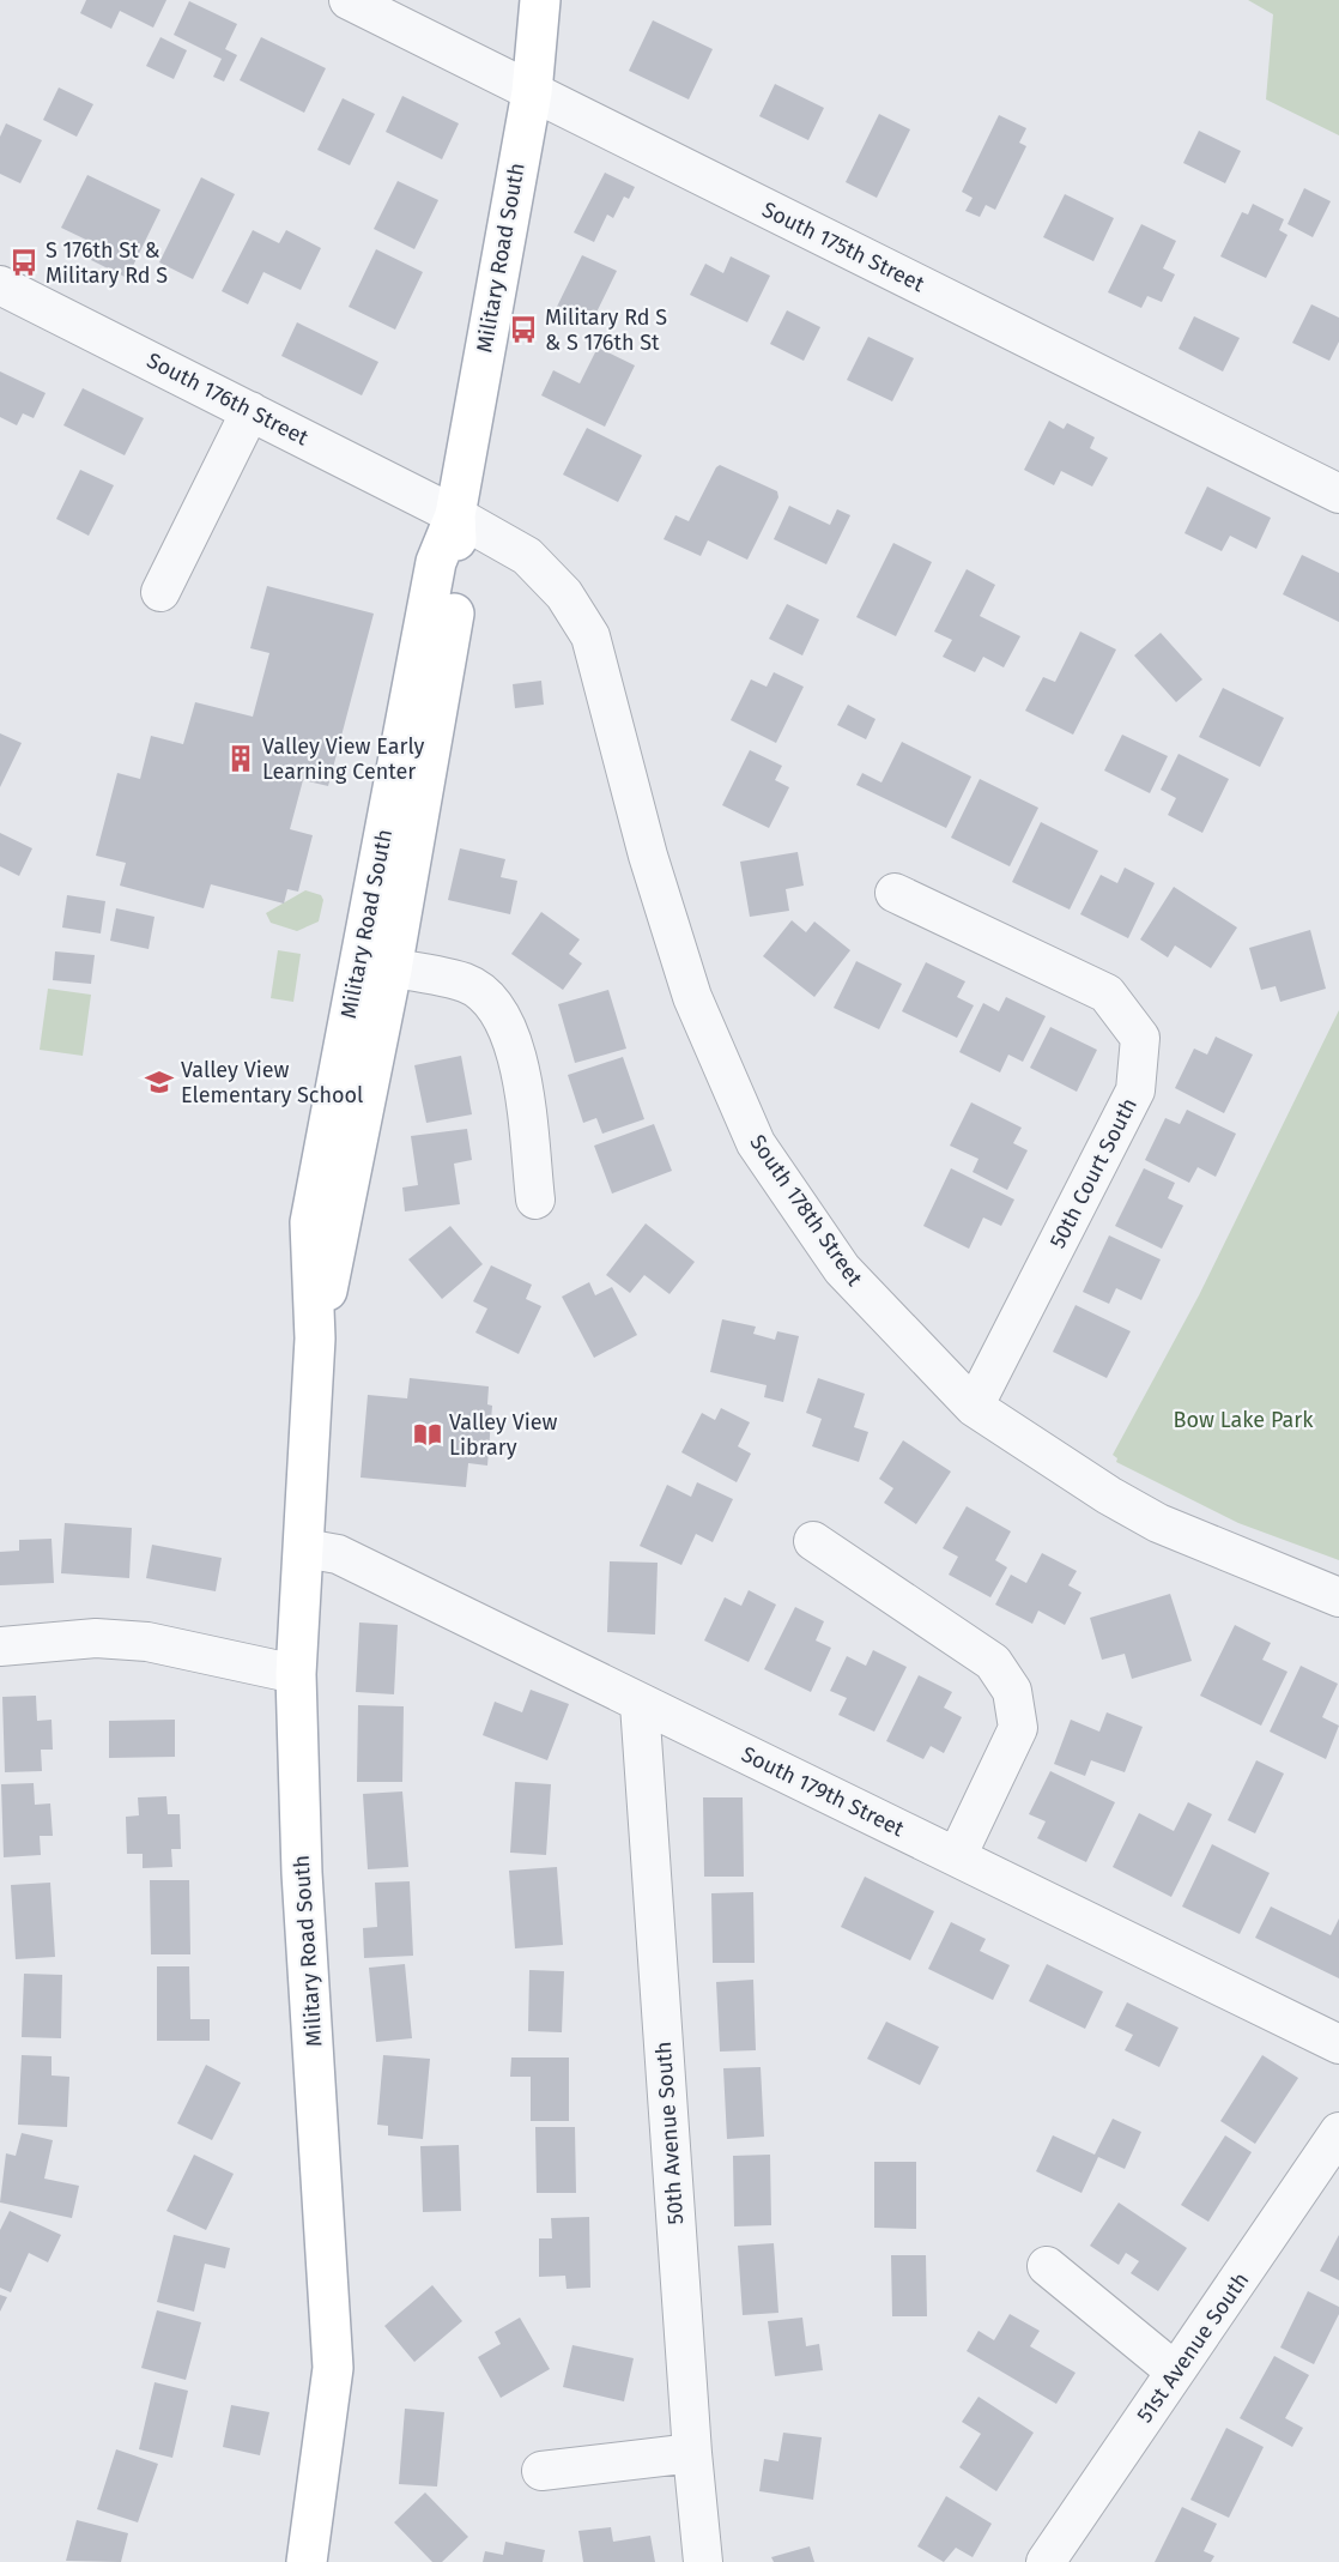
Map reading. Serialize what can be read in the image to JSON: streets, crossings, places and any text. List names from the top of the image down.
{
  "streets": {
    "main road": ["Military Road South"],
    "street": [
      "South 175th Street",
      "South 176th Street",
      "50th Court South",
      "South 178th Street",
      "South 179th Street",
      "50th Avenue South",
      "51st Avenue South"
    ]
  },
  "crossings": [
    ["South 175th Street", "Military Road South"],
    ["Military Road South", "South 176th Street"],
    ["Military Road South", "South 178th Street"],
    ["Military Road South", "South 179th Street"],
    ["South 176th Street", "South 178th Street"],
    ["50th Court South", "South 178th Street"],
    ["South 179th Street", "50th Avenue South"]
  ],
  "parks": ["Bow Lake Park"],
  "places": {
    "bus stop": ["S 176th St & Military Rd S", "Military Rd S & S 176th St"],
    "building": ["Valley View Early Learning Center"],
    "school or university": ["Valley View Elementary School"],
    "library": ["Valley View Library"]
  }
}
